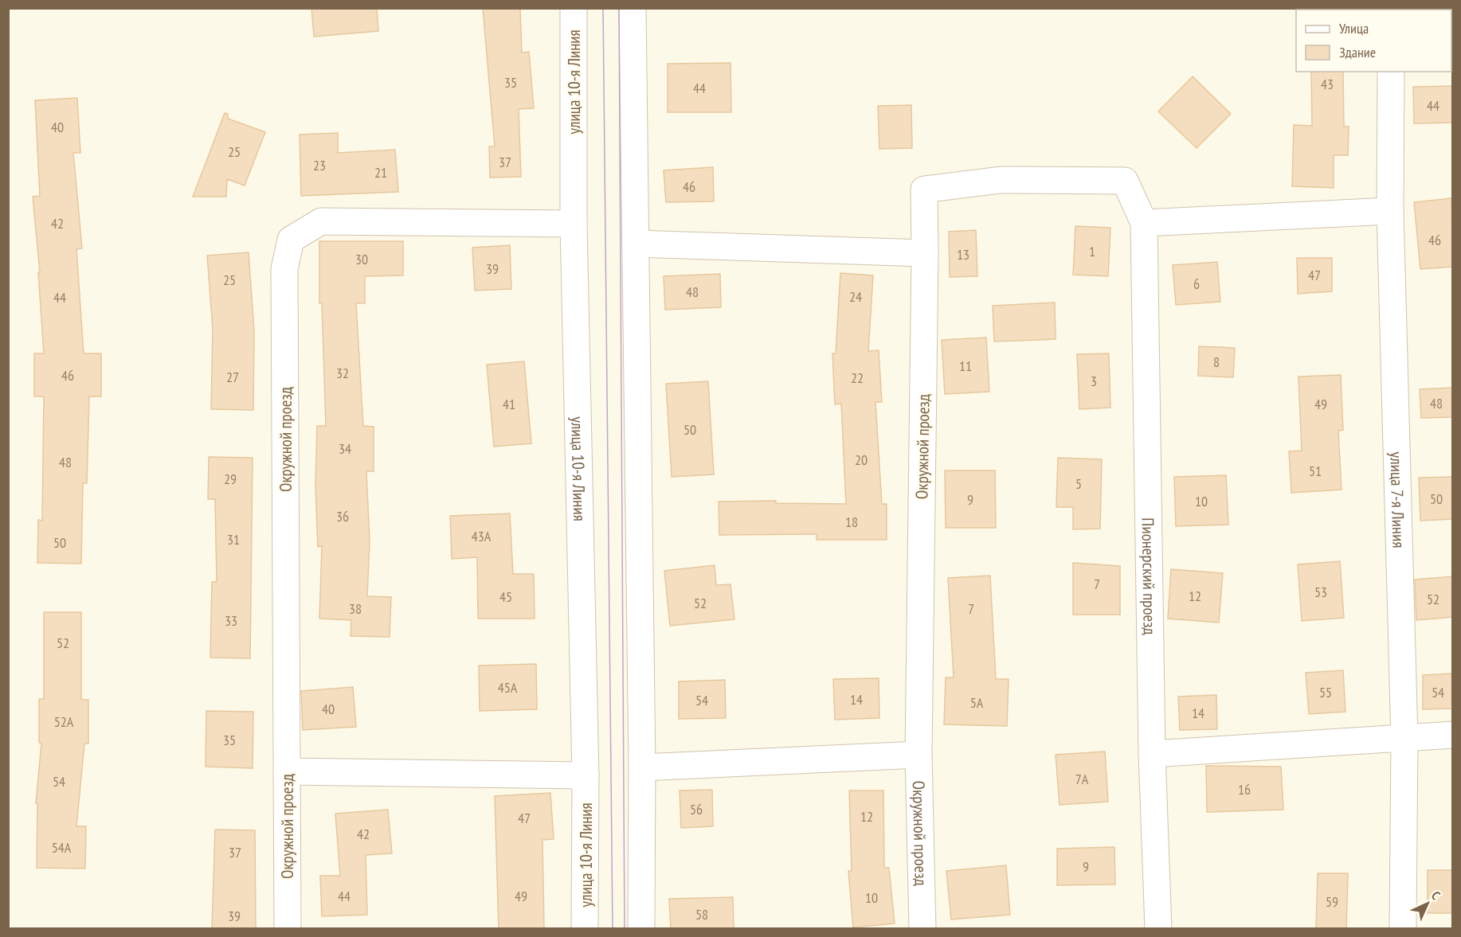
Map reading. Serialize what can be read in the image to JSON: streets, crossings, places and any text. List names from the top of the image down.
{
  "streets": {
    "lane": [
      "улица 10-я Линия",
      "Окружной проезд",
      "улица 7-я Линия",
      "Пионерский проезд"
    ]
  },
  "crossings": [
    ["улица 10-я Линия", "Окружной проезд"],
    ["Окружной проезд", "Пионерский проезд"]
  ],
  "house_numbers": [
    "35",
    "43",
    "44",
    "44",
    "40",
    "25",
    "37",
    "23",
    "21",
    "46",
    "42",
    "46",
    "1",
    "13",
    "30",
    "39",
    "47",
    "25",
    "6",
    "48",
    "24",
    "44",
    "8",
    "11",
    "32",
    "46",
    "27",
    "22",
    "3",
    "48",
    "41",
    "49",
    "50",
    "34",
    "20",
    "48",
    "51",
    "29",
    "5",
    "50",
    "9",
    "10",
    "36",
    "18",
    "43А",
    "31",
    "50",
    "7",
    "53",
    "12",
    "45",
    "52",
    "52",
    "38",
    "7",
    "33",
    "52",
    "45А",
    "55",
    "54",
    "14",
    "54",
    "5А",
    "40",
    "14",
    "52А",
    "35",
    "7А",
    "54",
    "16",
    "56",
    "12",
    "47",
    "42",
    "54А",
    "37",
    "9",
    "44",
    "49",
    "10",
    "59",
    "58",
    "39"
  ],
  "legend": ["Улица", "Здание"],
  "north": "top right"
}
